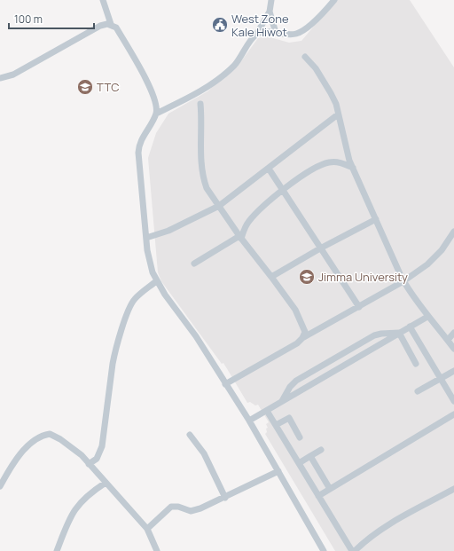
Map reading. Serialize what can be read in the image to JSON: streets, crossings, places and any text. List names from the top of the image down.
{
  "places": {
    "public building": ["West Zone Kale Hiwot"],
    "school or university": ["TTC", "Jimma University"]
  },
  "scale_bar": "100 m"
}
